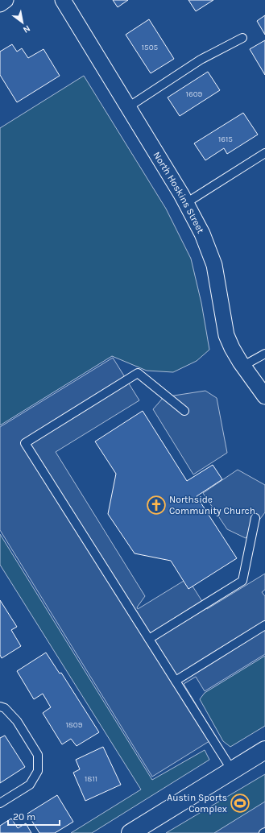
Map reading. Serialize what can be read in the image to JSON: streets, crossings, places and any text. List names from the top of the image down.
{
  "streets": {
    "street": ["North Hoskins Street"]
  },
  "places": {
    "church": ["Northside Community Church"],
    "sports": ["Austin Sports Complex"]
  },
  "house_numbers": [
    "1505",
    "1609",
    "1615",
    "1809",
    "1811"
  ],
  "scale_bar": "20 m",
  "north": "bottom right"
}
